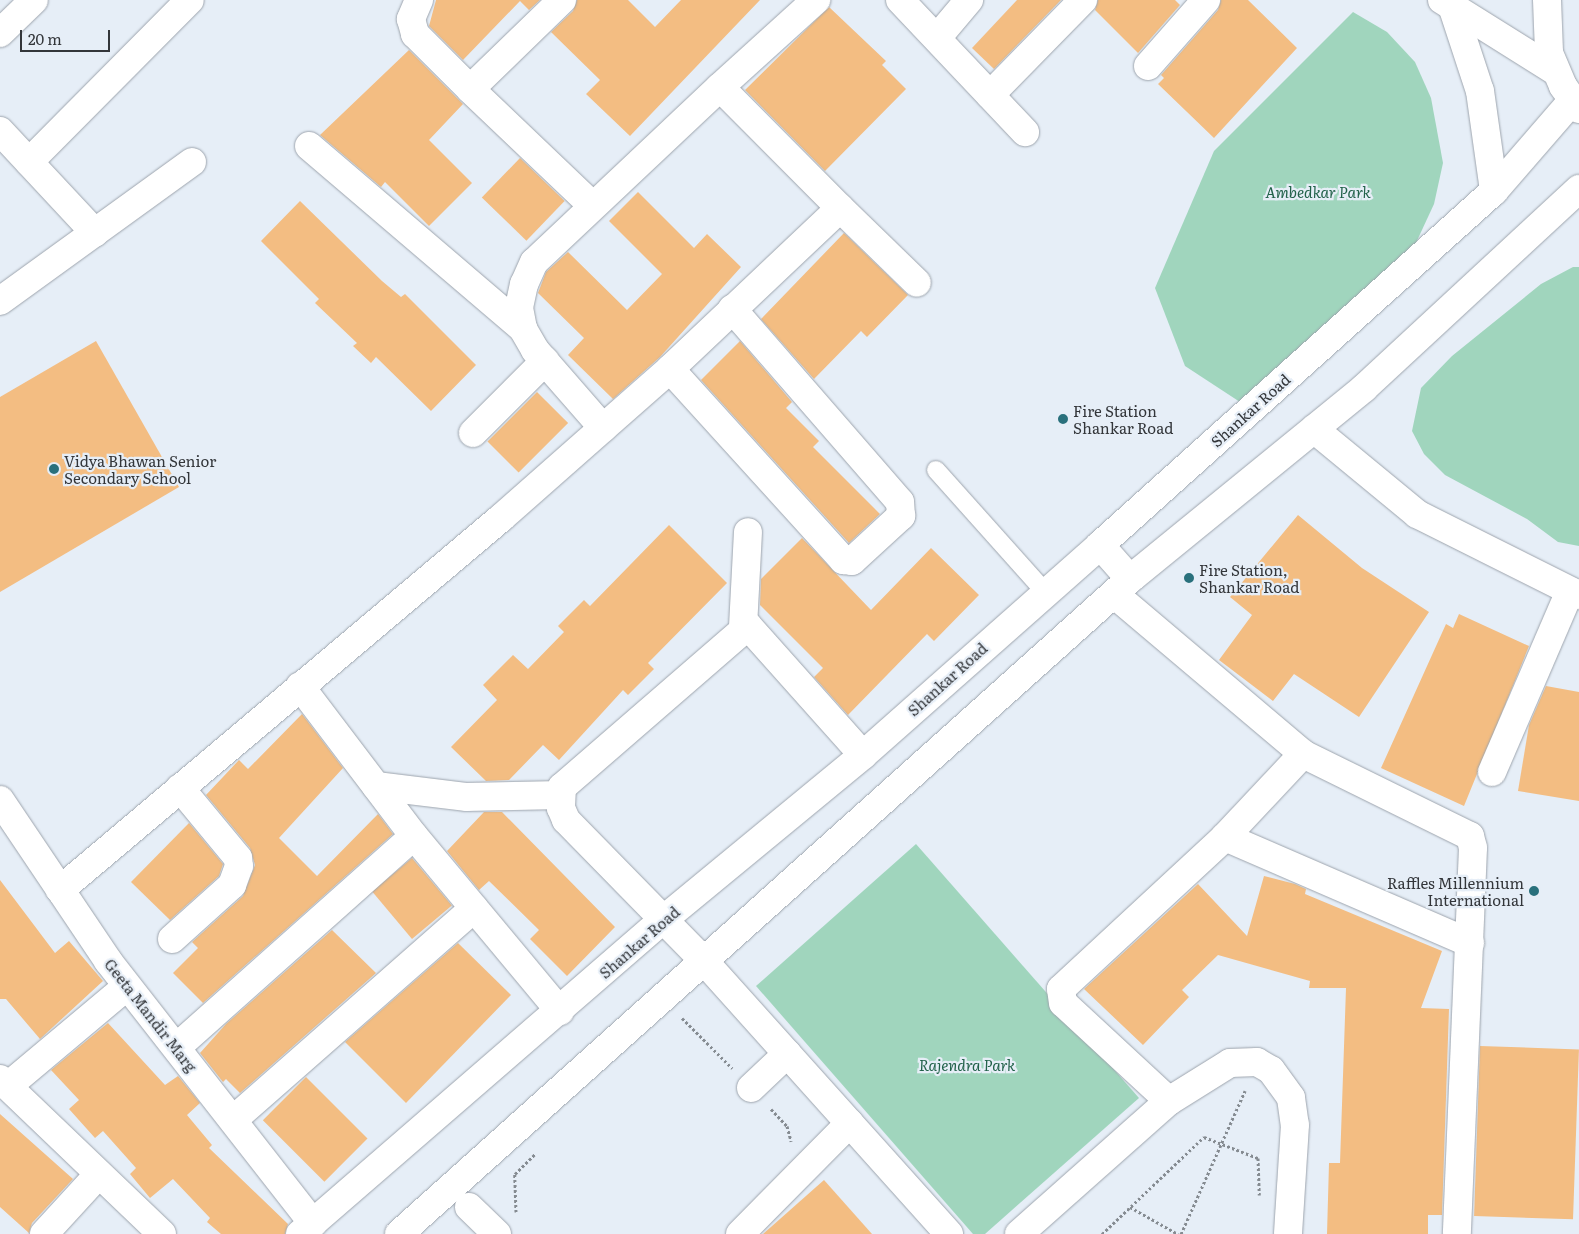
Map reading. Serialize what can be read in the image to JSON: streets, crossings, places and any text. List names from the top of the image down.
{
  "streets": {
    "street": ["Shankar Road", "Geeta Mandir Marg"]
  },
  "crossings": [
    ["Shankar Road", "Geeta Mandir Marg"]
  ],
  "parks": ["Ambedkar Park", "Rajendra Park"],
  "places": [
    "Fire Station Shankar Road",
    "Vidya Bhawan Senior Secondary School",
    "Fire Station, Shankar Road",
    "Raffles Millennium International"
  ],
  "scale_bar": "20 m"
}
